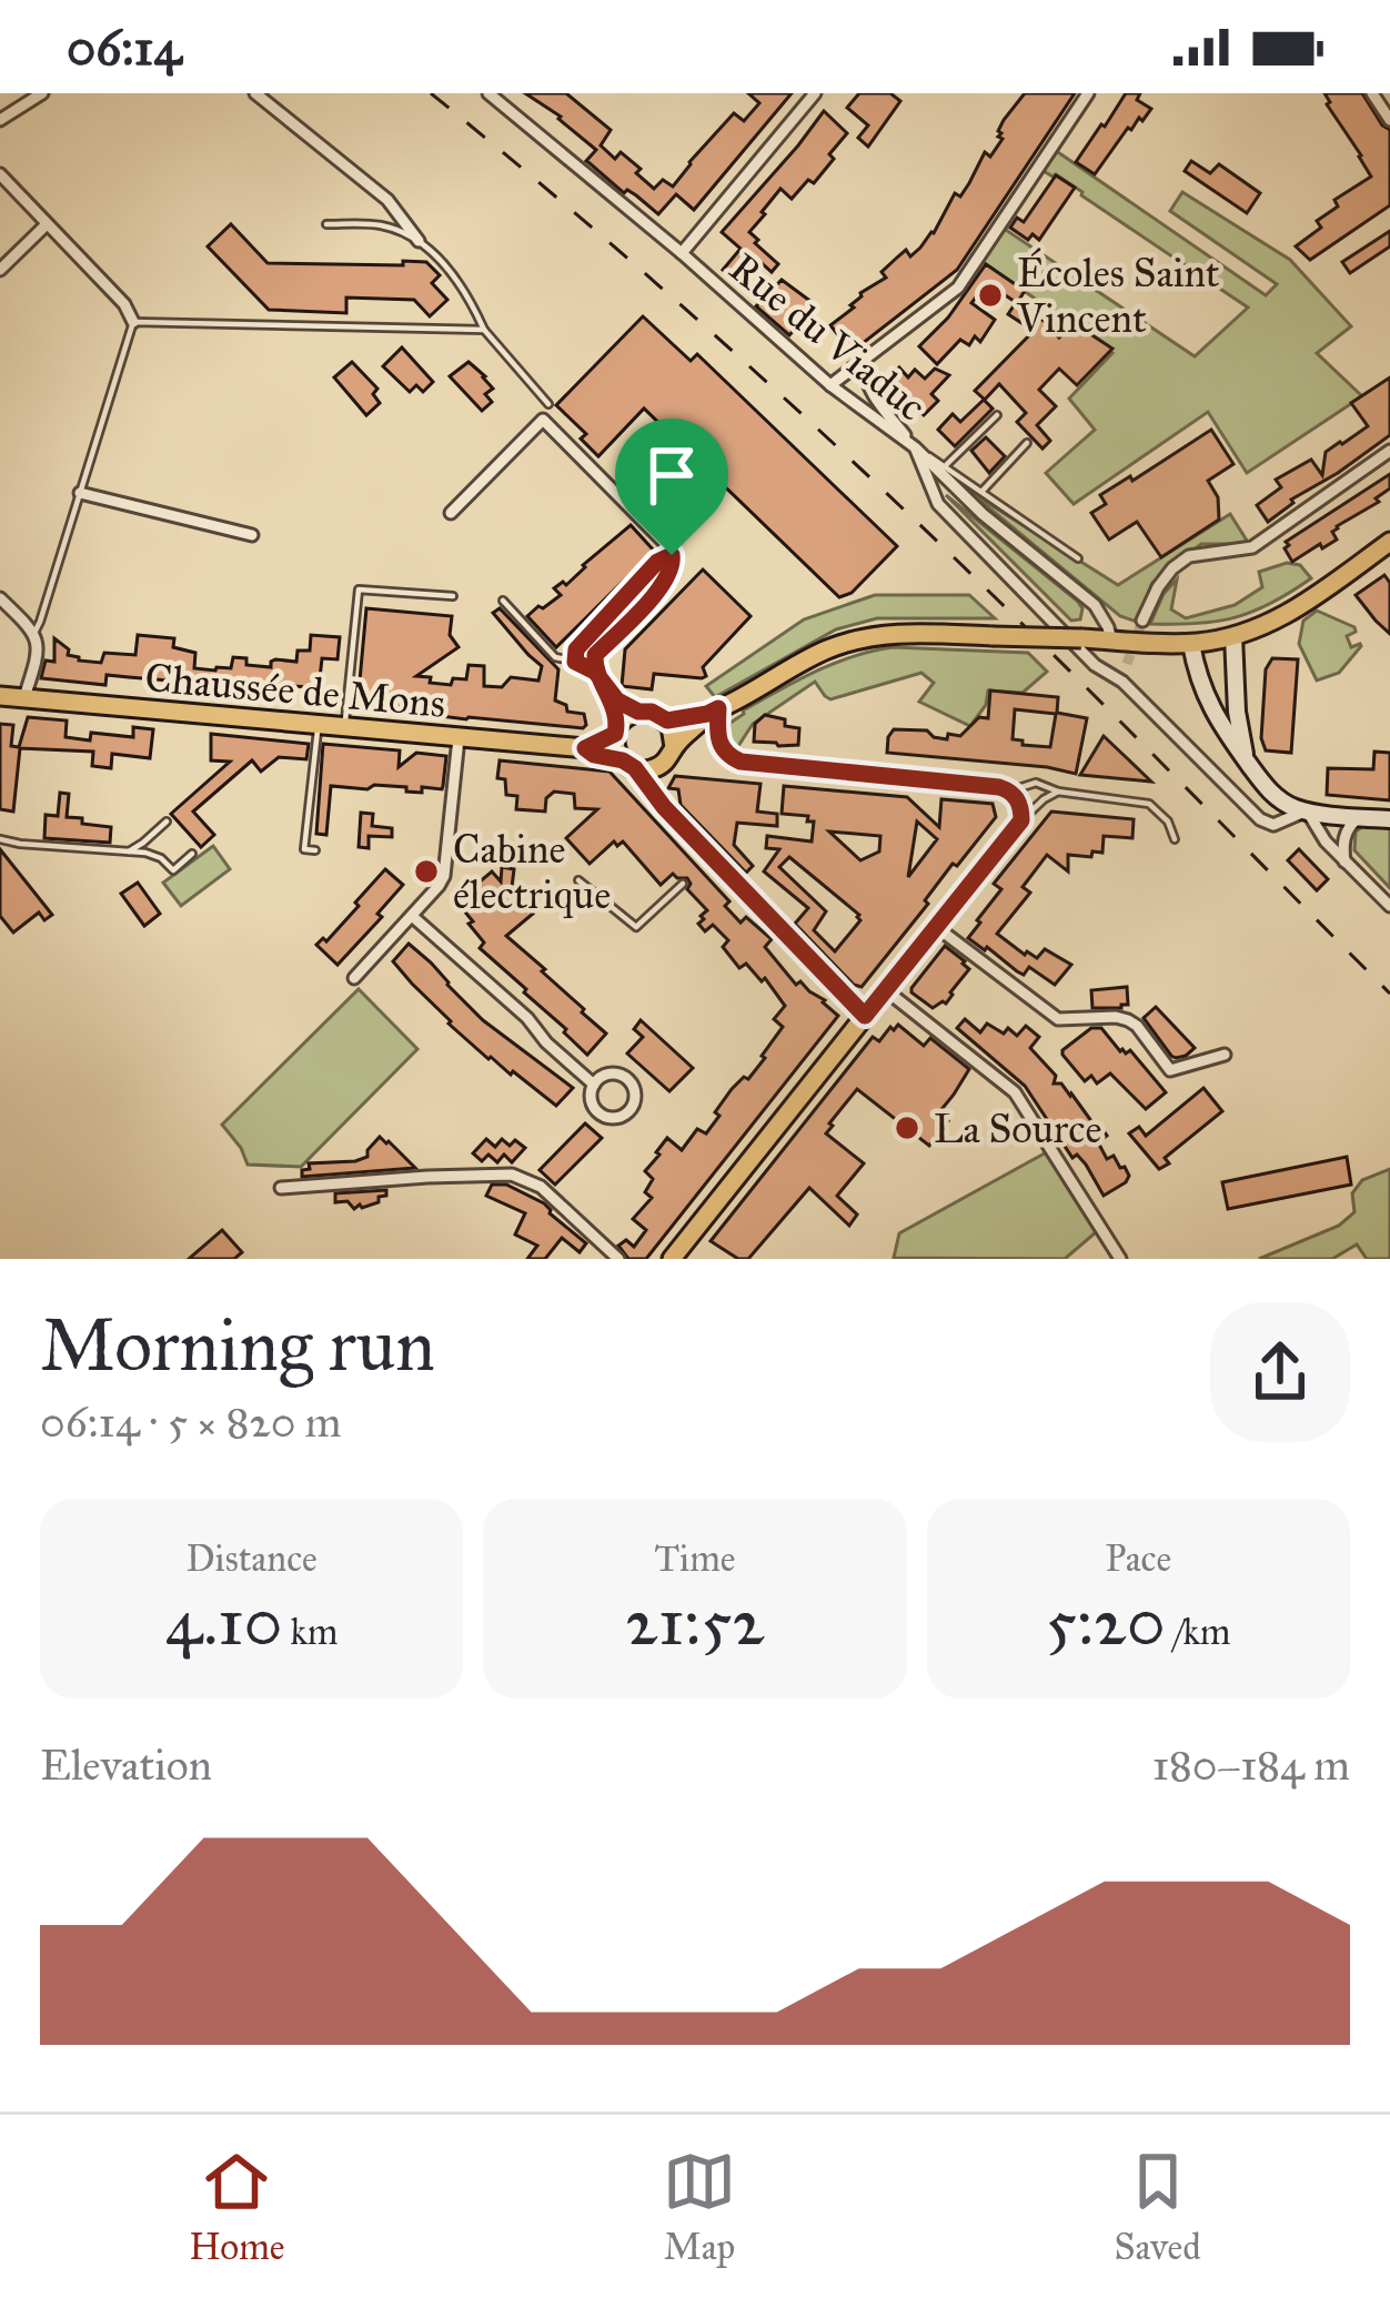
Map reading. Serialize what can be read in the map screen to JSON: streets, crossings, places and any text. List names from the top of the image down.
{
  "streets": {
    "main road": ["Chaussée de Mons"],
    "street": ["Rue du Viaduc"]
  },
  "places": ["Écoles Saint Vincent", "Cabine électrique", "La Source"],
  "page": {
    "status": "06:14",
    "heading": ["Morning run", "06:14 · 5 × 820 m"],
    "stats": [
      ["Distance", "4.10 km"],
      ["Time", "21:52"],
      ["Pace", "5:20 /km"]
    ],
    "chart": ["Elevation", "180–184 m"],
    "tabs": ["Home", "Map", "Saved"]
  }
}
